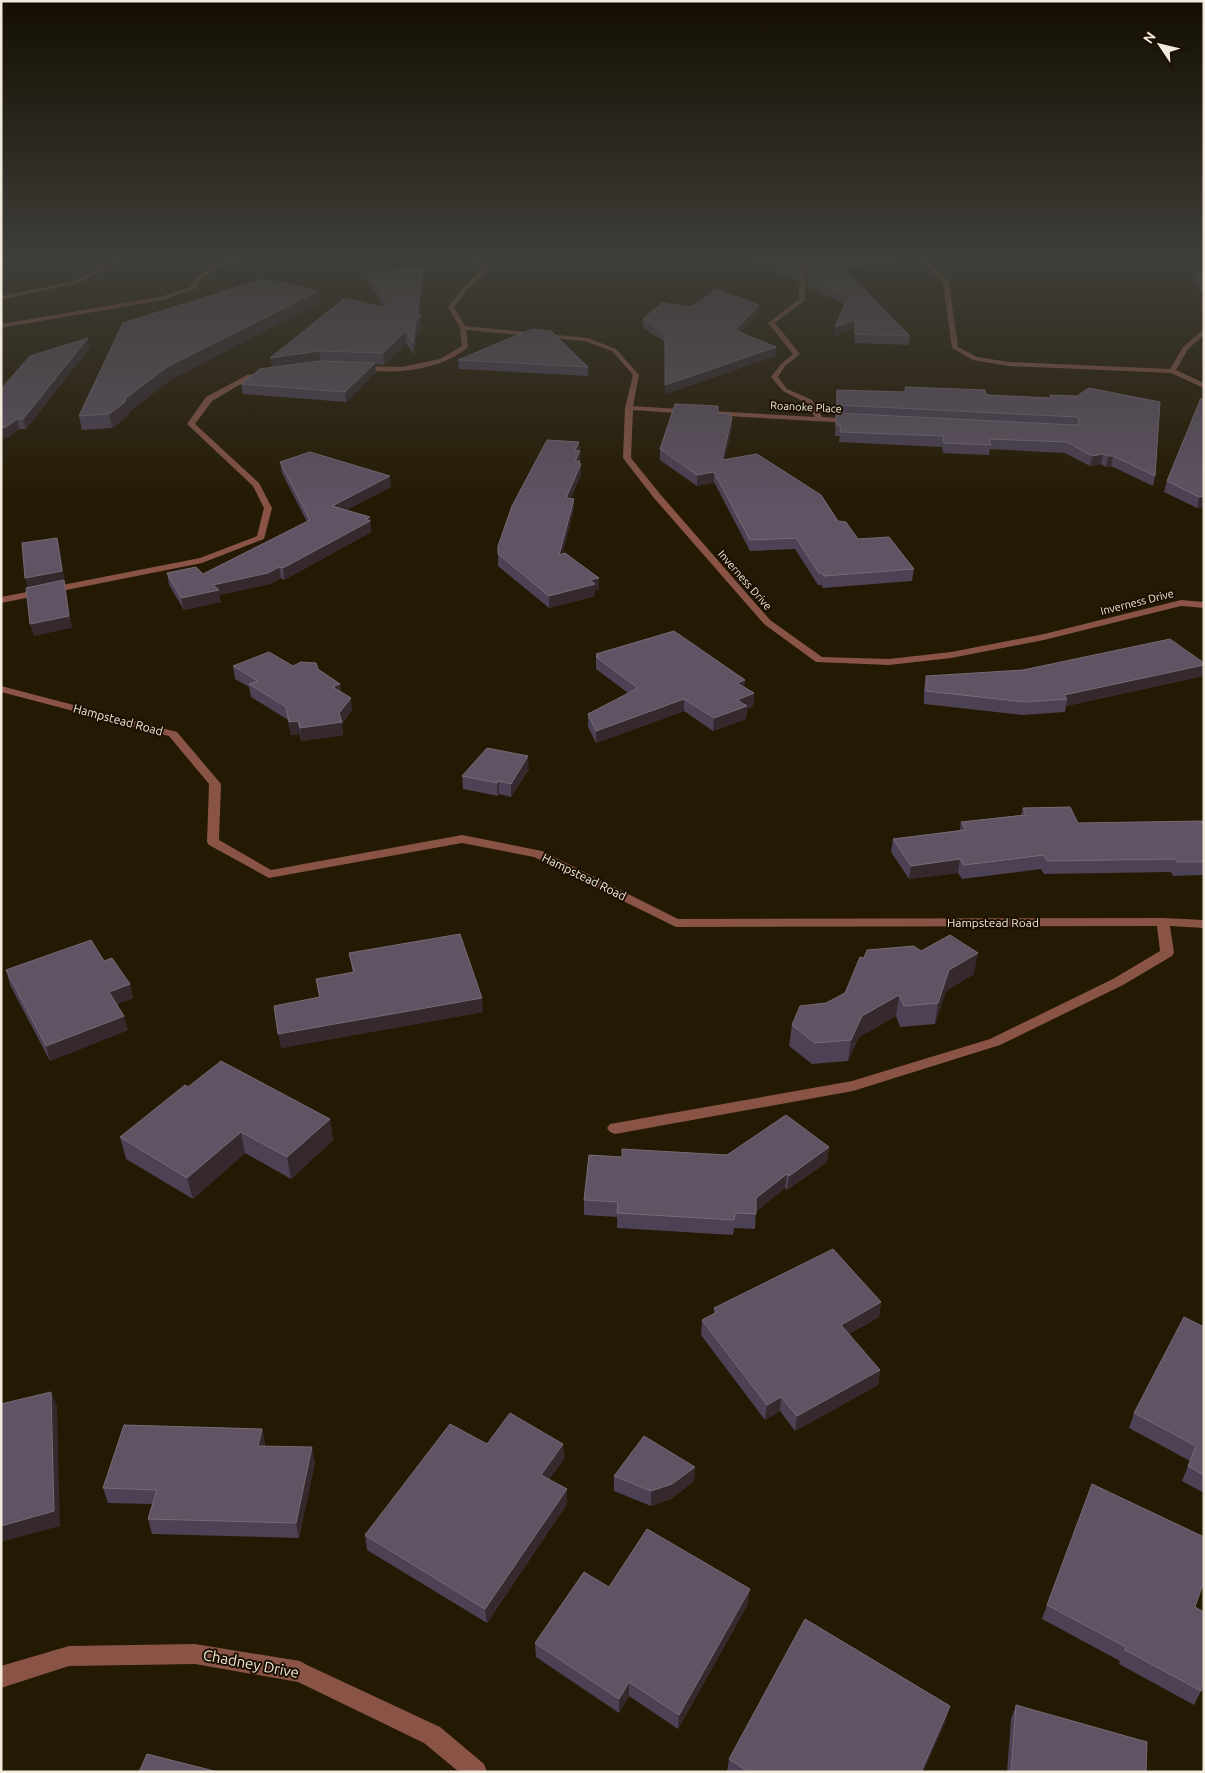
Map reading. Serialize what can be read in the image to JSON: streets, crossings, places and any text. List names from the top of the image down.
{
  "streets": {
    "street": [
      "Roanoke Place",
      "Inverness Drive",
      "Hampstead Road",
      "Chadney Drive"
    ]
  },
  "north": "top left"
}
